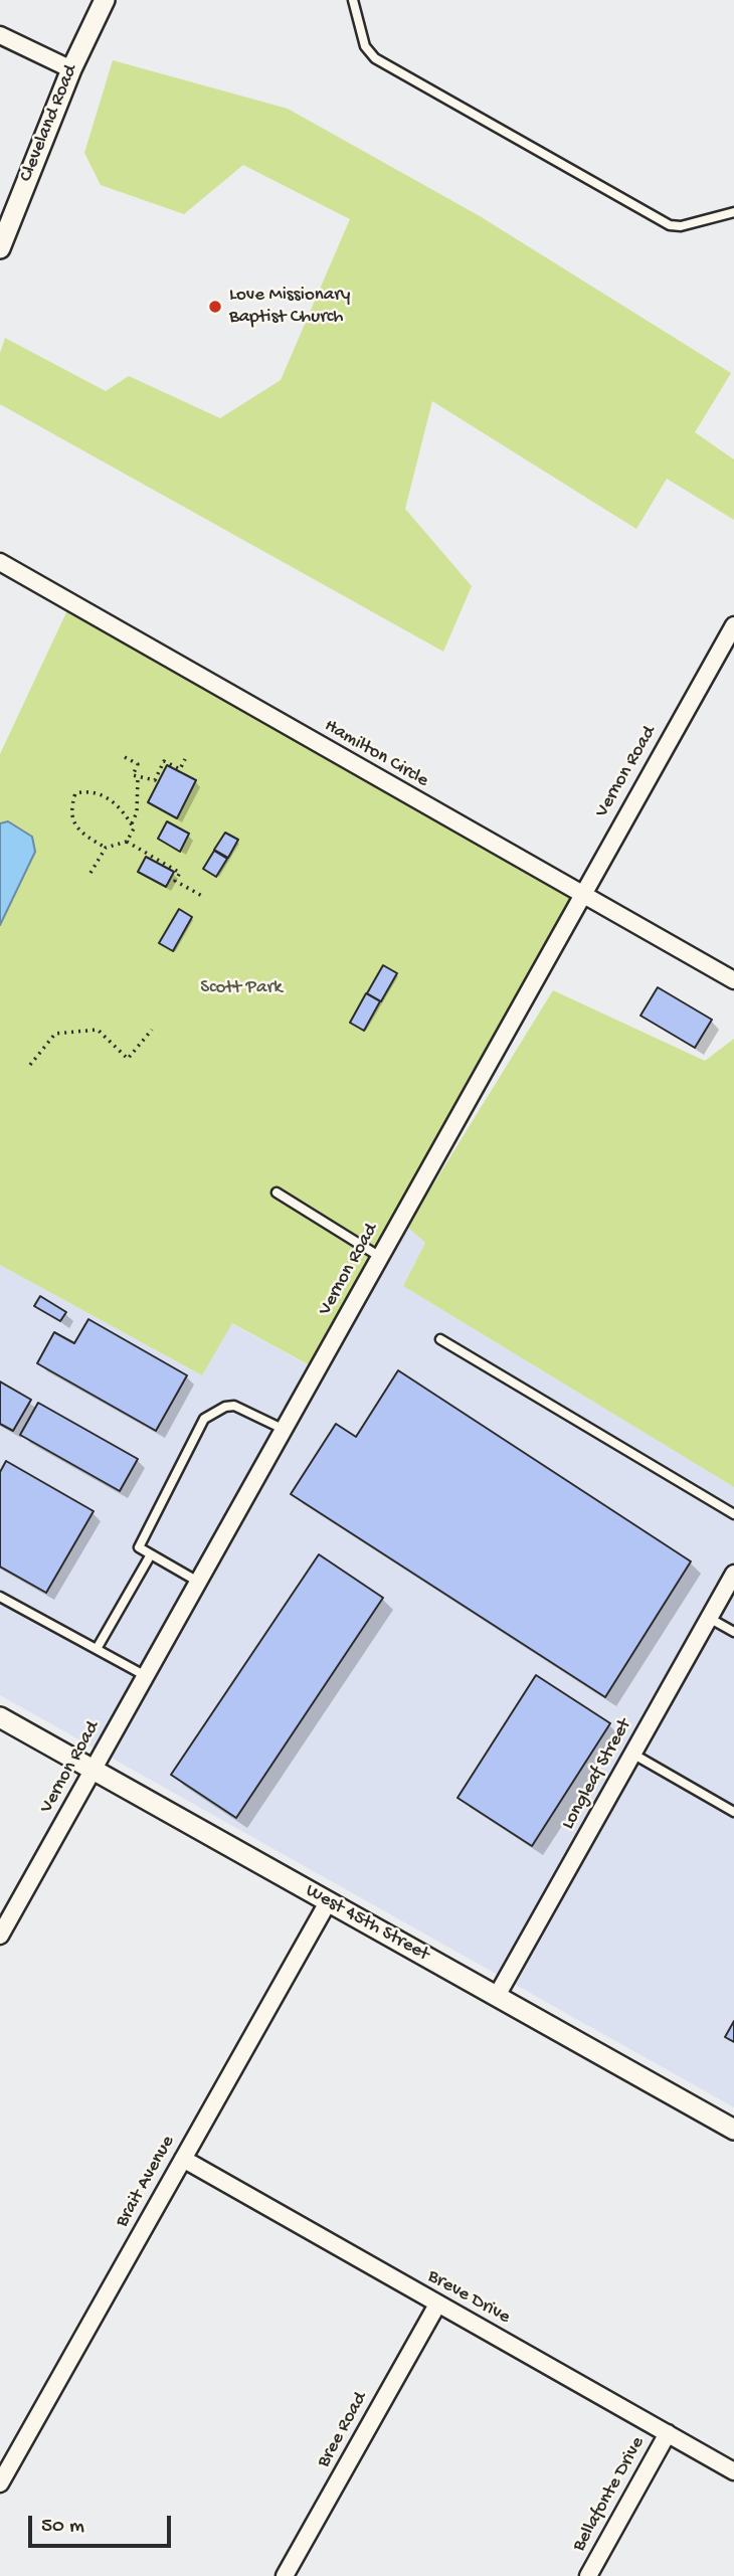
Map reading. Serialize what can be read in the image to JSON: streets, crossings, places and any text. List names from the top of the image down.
{
  "streets": {
    "street": [
      "Cleveland Road",
      "Hamilton Circle",
      "Vernon Road",
      "Longleaf Street",
      "West 45th Street",
      "Brait Avenue",
      "Breve Drive",
      "Bree Road",
      "Bellafonte Drive"
    ]
  },
  "crossings": [
    ["Hamilton Circle", "Vernon Road"],
    ["Vernon Road", "West 45th Street"],
    ["Longleaf Street", "West 45th Street"],
    ["West 45th Street", "Brait Avenue"],
    ["Brait Avenue", "Breve Drive"],
    ["Breve Drive", "Bree Road"],
    ["Breve Drive", "Bellafonte Drive"]
  ],
  "parks": ["Scott Park"],
  "places": ["Love Missionary Baptist Church"],
  "scale_bar": "50 m"
}
